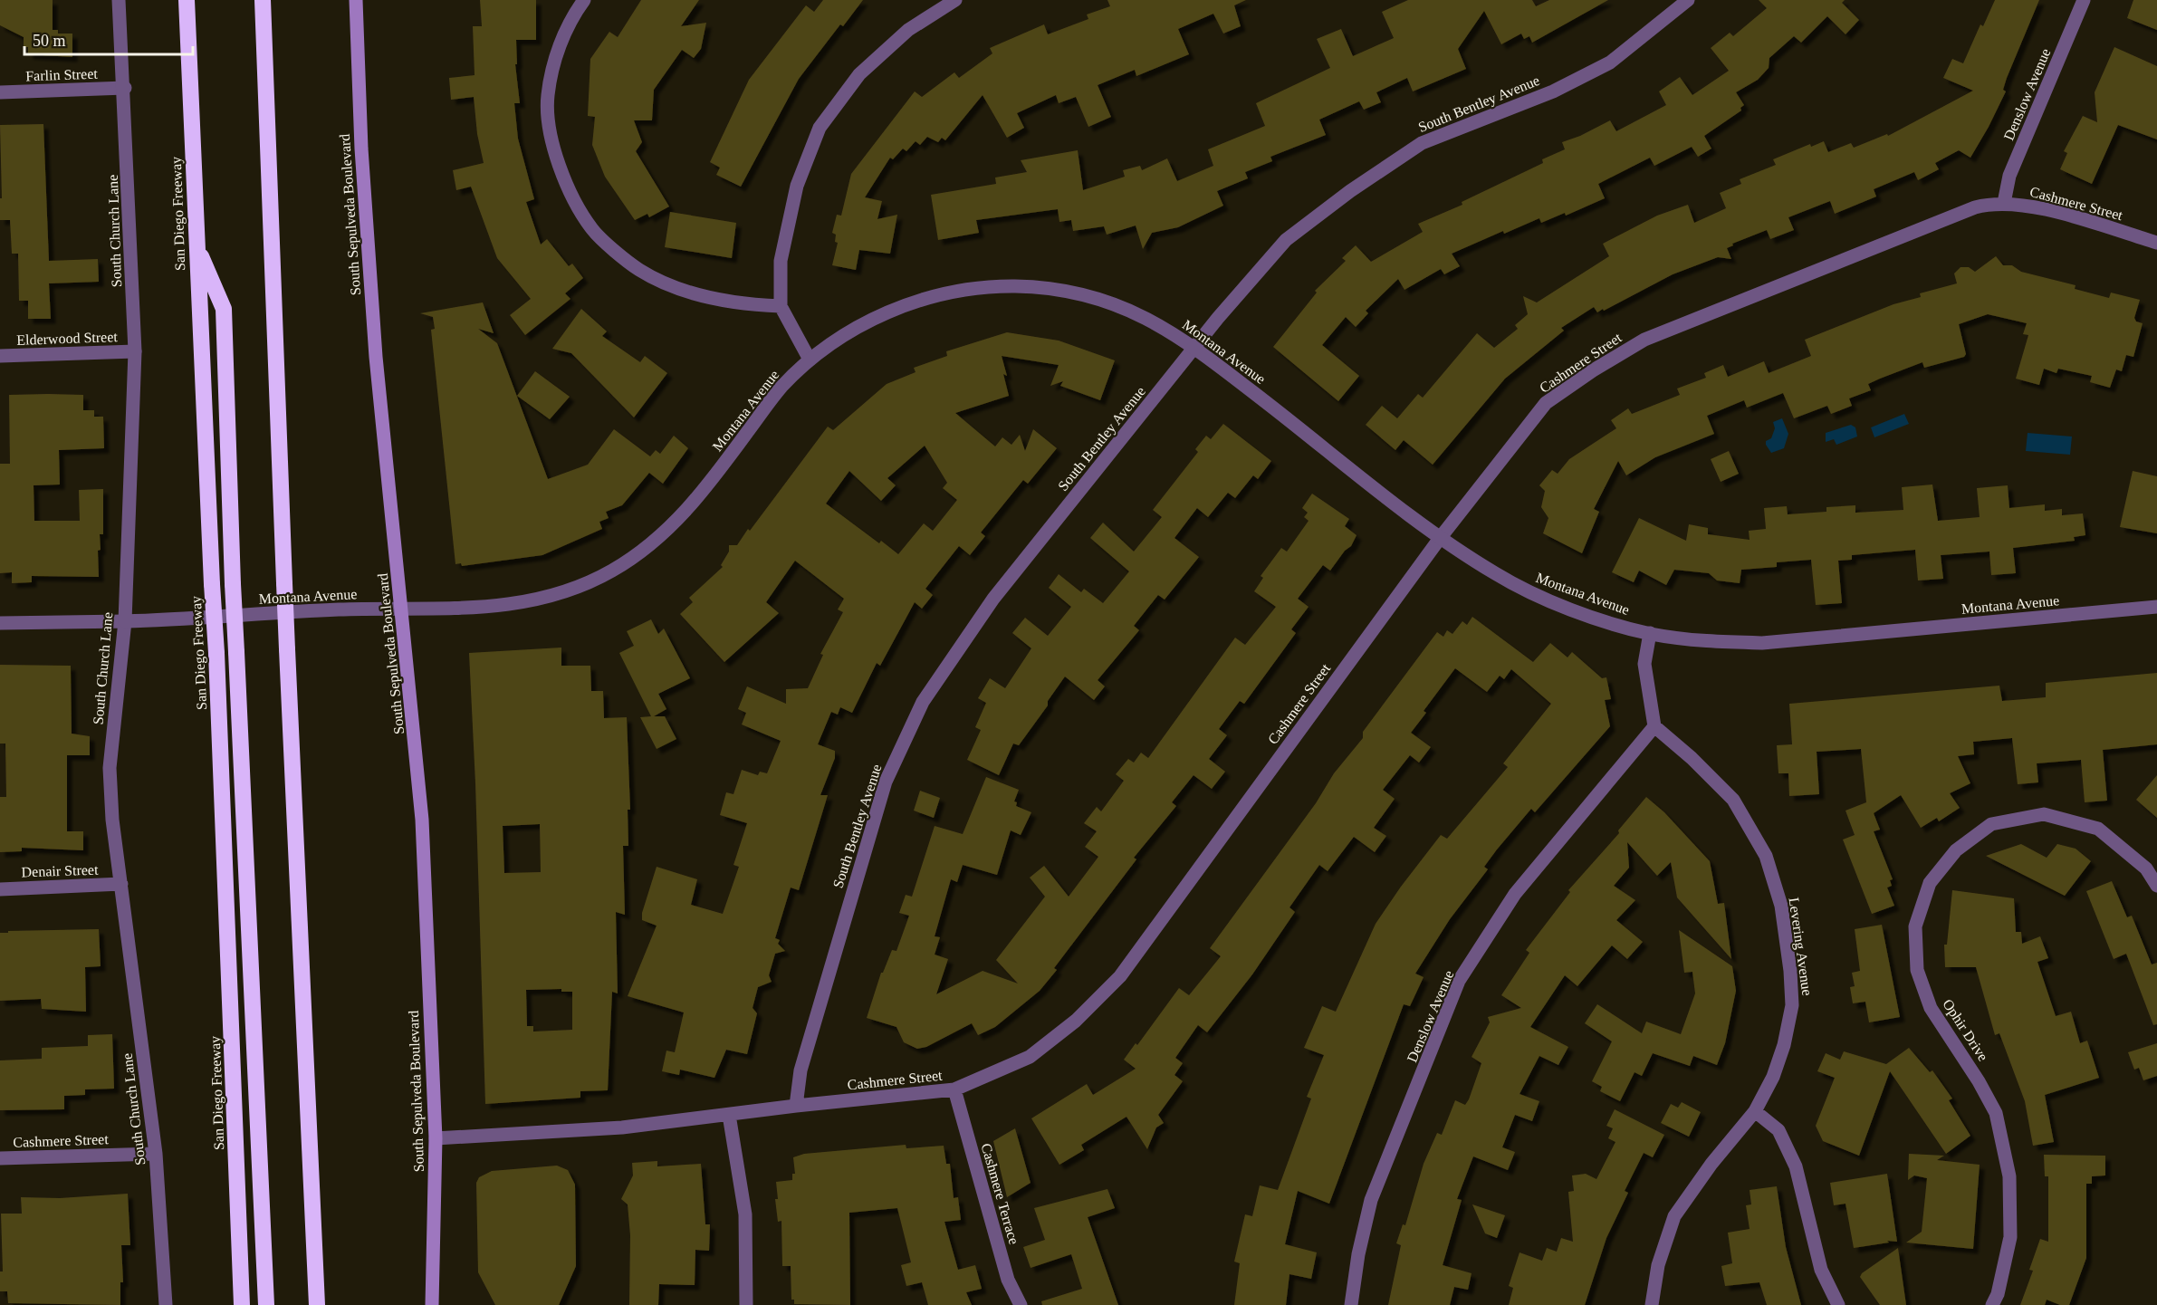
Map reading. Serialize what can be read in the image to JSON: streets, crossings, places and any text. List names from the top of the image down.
{
  "streets": {
    "highway": ["San Diego Freeway"],
    "main road": ["South Sepulveda Boulevard"],
    "street": [
      "Farlin Street",
      "Denslow Avenue",
      "South Bentley Avenue",
      "Cashmere Street",
      "South Church Lane",
      "Elderwood Street",
      "Montana Avenue",
      "Denair Street",
      "Levering Avenue",
      "Ophir Drive",
      "Cashmere Terrace"
    ]
  },
  "crossings": [
    ["Farlin Street", "South Church Lane"],
    ["Denslow Avenue", "Cashmere Street"],
    ["Denslow Avenue", "Levering Avenue"],
    ["South Bentley Avenue", "Cashmere Street"],
    ["South Bentley Avenue", "Montana Avenue"],
    ["Cashmere Street", "South Sepulveda Boulevard"],
    ["Cashmere Street", "South Church Lane"],
    ["Cashmere Street", "Montana Avenue"],
    ["Cashmere Street", "Cashmere Terrace"],
    ["South Sepulveda Boulevard", "Montana Avenue"],
    ["South Church Lane", "Elderwood Street"],
    ["South Church Lane", "Montana Avenue"],
    ["South Church Lane", "Denair Street"]
  ],
  "scale_bar": "50 m"
}
